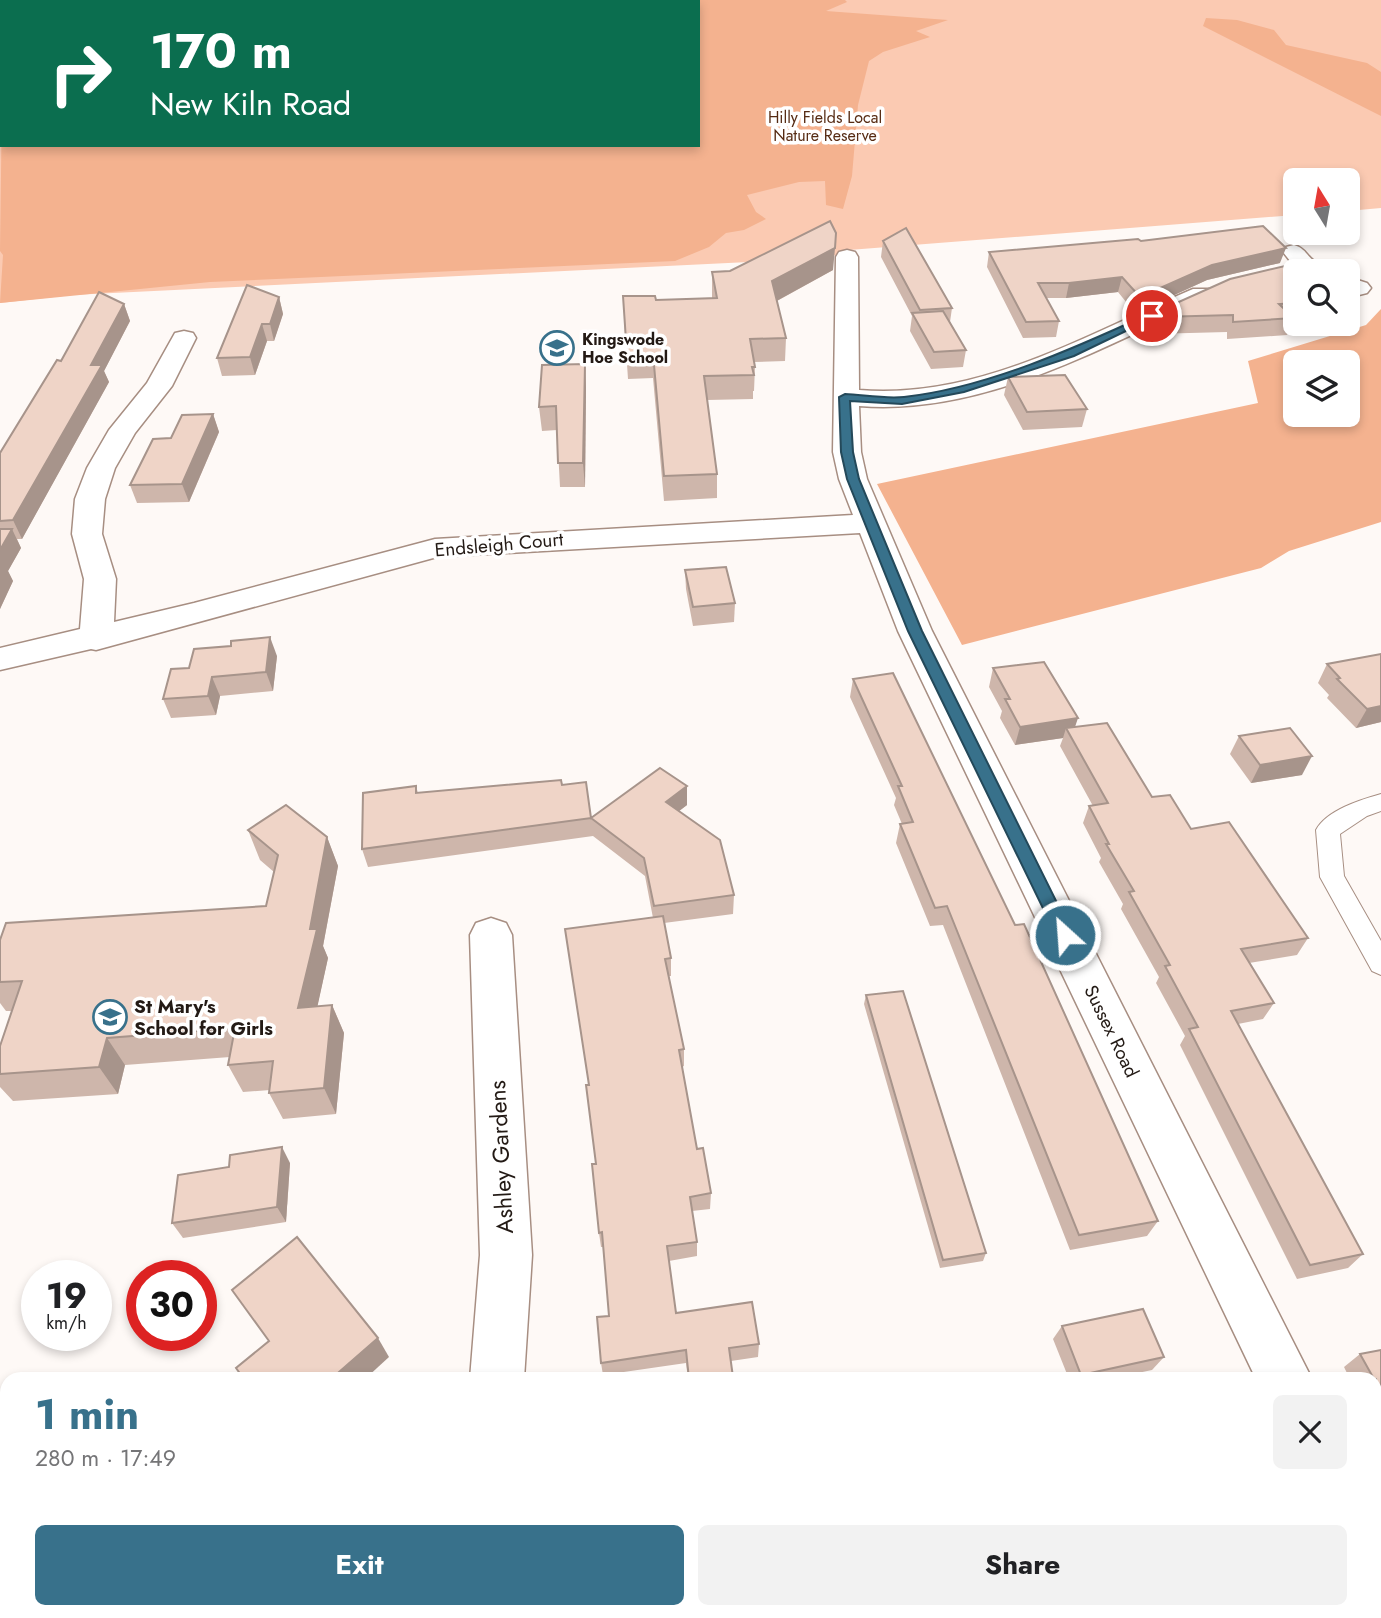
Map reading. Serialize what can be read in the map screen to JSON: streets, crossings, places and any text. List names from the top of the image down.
{
  "streets": {
    "street": ["Endsleigh Court", "Sussex Road", "Ashley Gardens"]
  },
  "crossings": [
    ["Endsleigh Court", "Sussex Road"]
  ],
  "parks": ["Hilly Fields Local Nature Reserve"],
  "places": {
    "school or university": ["Kingswode Hoe School", "St Mary's School for Girls"]
  },
  "north": "top",
  "page": {
    "turn": ["170 m", "New Kiln Road"],
    "speed": "19 km/h",
    "limit": "30",
    "heading": ["1 min", "280 m · 17:49"],
    "buttons": ["Exit", "Share"]
  }
}
